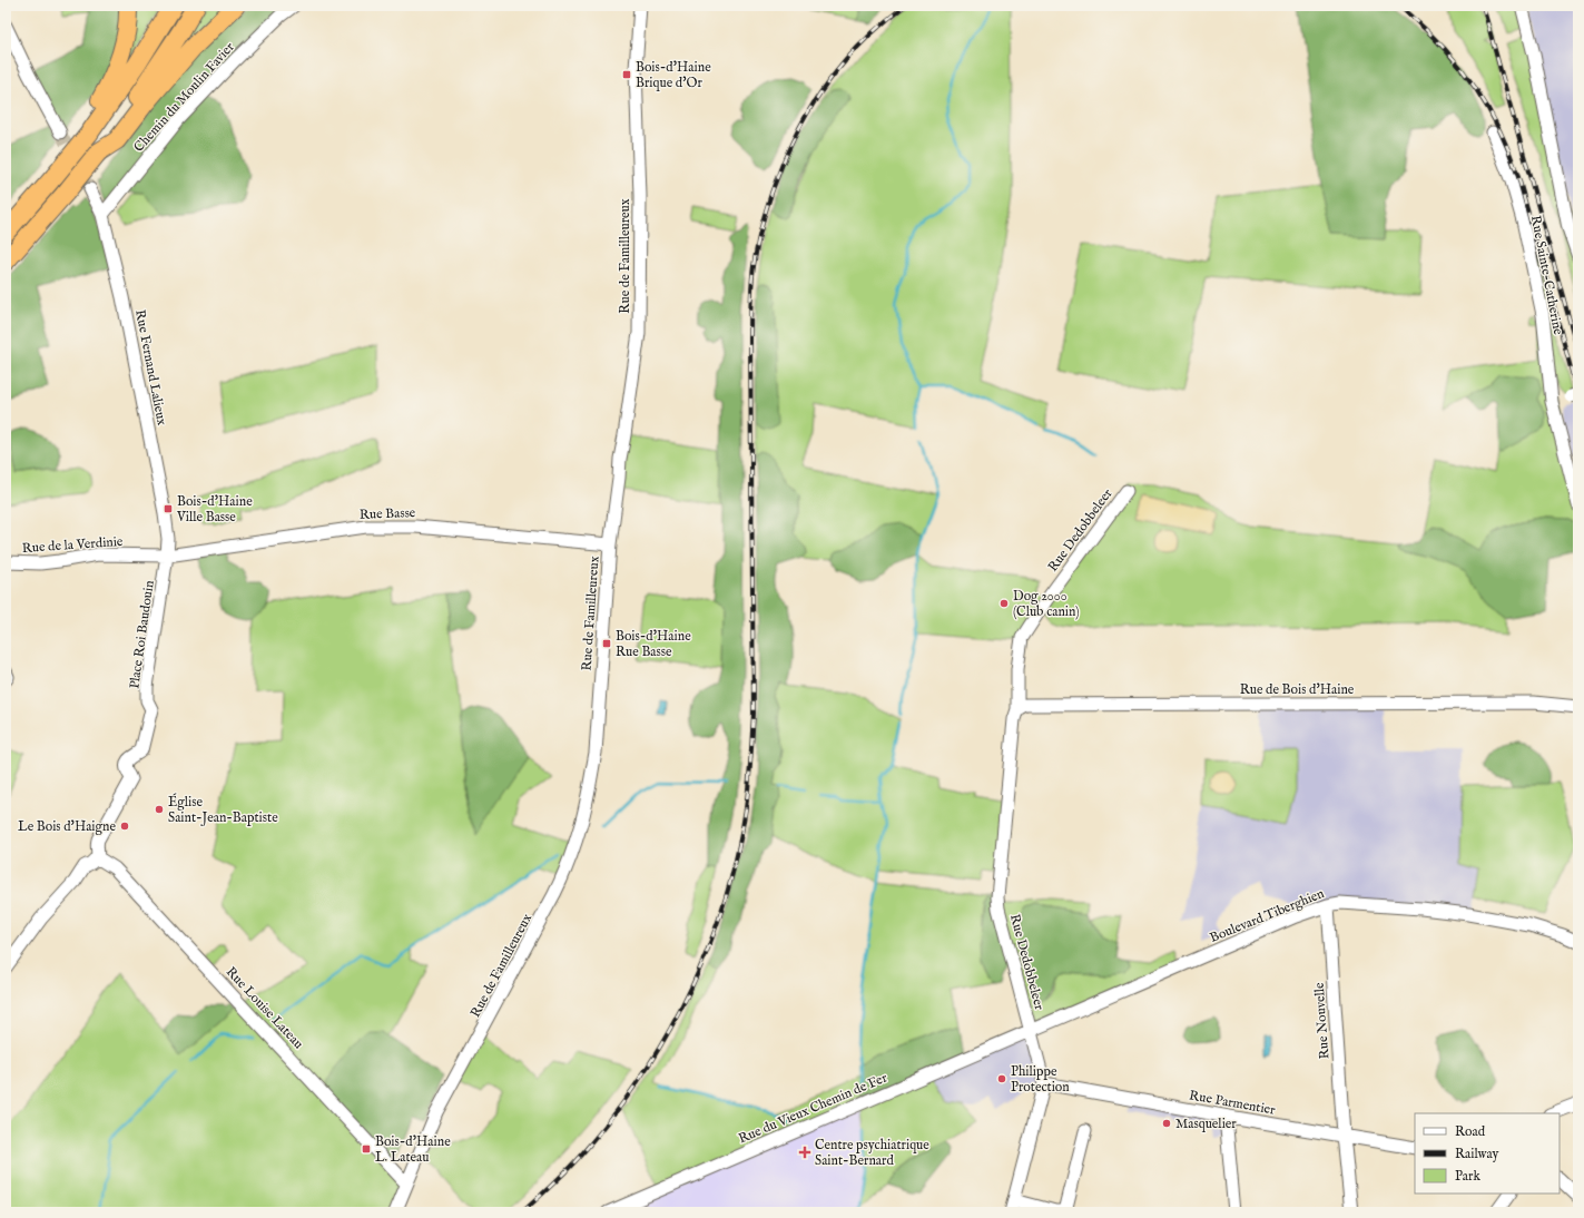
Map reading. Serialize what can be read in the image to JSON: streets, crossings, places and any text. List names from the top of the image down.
{
  "streets": {
    "street": [
      "Chemin du Moulin Favier",
      "Rue de Familleureux",
      "Rue Sainte-Catherine",
      "Rue Fernand Lalieux",
      "Rue Basse",
      "Rue Dedobbeleer",
      "Rue de la Verdinie",
      "Place Roi Baudouin",
      "Rue de Bois d'Haine",
      "Boulevard Tiberghien",
      "Rue Louise Lateau",
      "Rue Nouvelle",
      "Rue Parmentier",
      "Rue du Vieux Chemin de Fer"
    ]
  },
  "crossings": [
    ["Chemin du Moulin Favier", "Rue Fernand Lalieux"],
    ["Rue de Familleureux", "Rue Basse"],
    ["Rue de Familleureux", "Rue Louise Lateau"],
    ["Rue Fernand Lalieux", "Rue Basse"],
    ["Rue Fernand Lalieux", "Rue de la Verdinie"],
    ["Rue Fernand Lalieux", "Place Roi Baudouin"],
    ["Rue Basse", "Rue de la Verdinie"],
    ["Rue Basse", "Place Roi Baudouin"],
    ["Rue Dedobbeleer", "Rue de Bois d'Haine"],
    ["Rue Dedobbeleer", "Boulevard Tiberghien"],
    ["Rue Dedobbeleer", "Rue Parmentier"],
    ["Rue Dedobbeleer", "Rue du Vieux Chemin de Fer"],
    ["Rue de la Verdinie", "Place Roi Baudouin"],
    ["Place Roi Baudouin", "Rue Louise Lateau"],
    ["Boulevard Tiberghien", "Rue Nouvelle"],
    ["Boulevard Tiberghien", "Rue du Vieux Chemin de Fer"],
    ["Rue Nouvelle", "Rue Parmentier"]
  ],
  "places": {
    "transit": [
      "Bois-d'Haine Brique d'Or",
      "Bois-d'Haine Ville Basse",
      "Bois-d'Haine Rue Basse",
      "Bois-d'Haine L. Lateau"
    ],
    "other": [
      "Dog 2000 (Club canin)",
      "Église Saint-Jean-Baptiste",
      "Le Bois d'Haigne",
      "Philippe Protection",
      "Masquelier"
    ],
    "health": ["Centre psychiatrique Saint-Bernard"]
  },
  "legend": ["Road", "Railway", "Park"]
}
